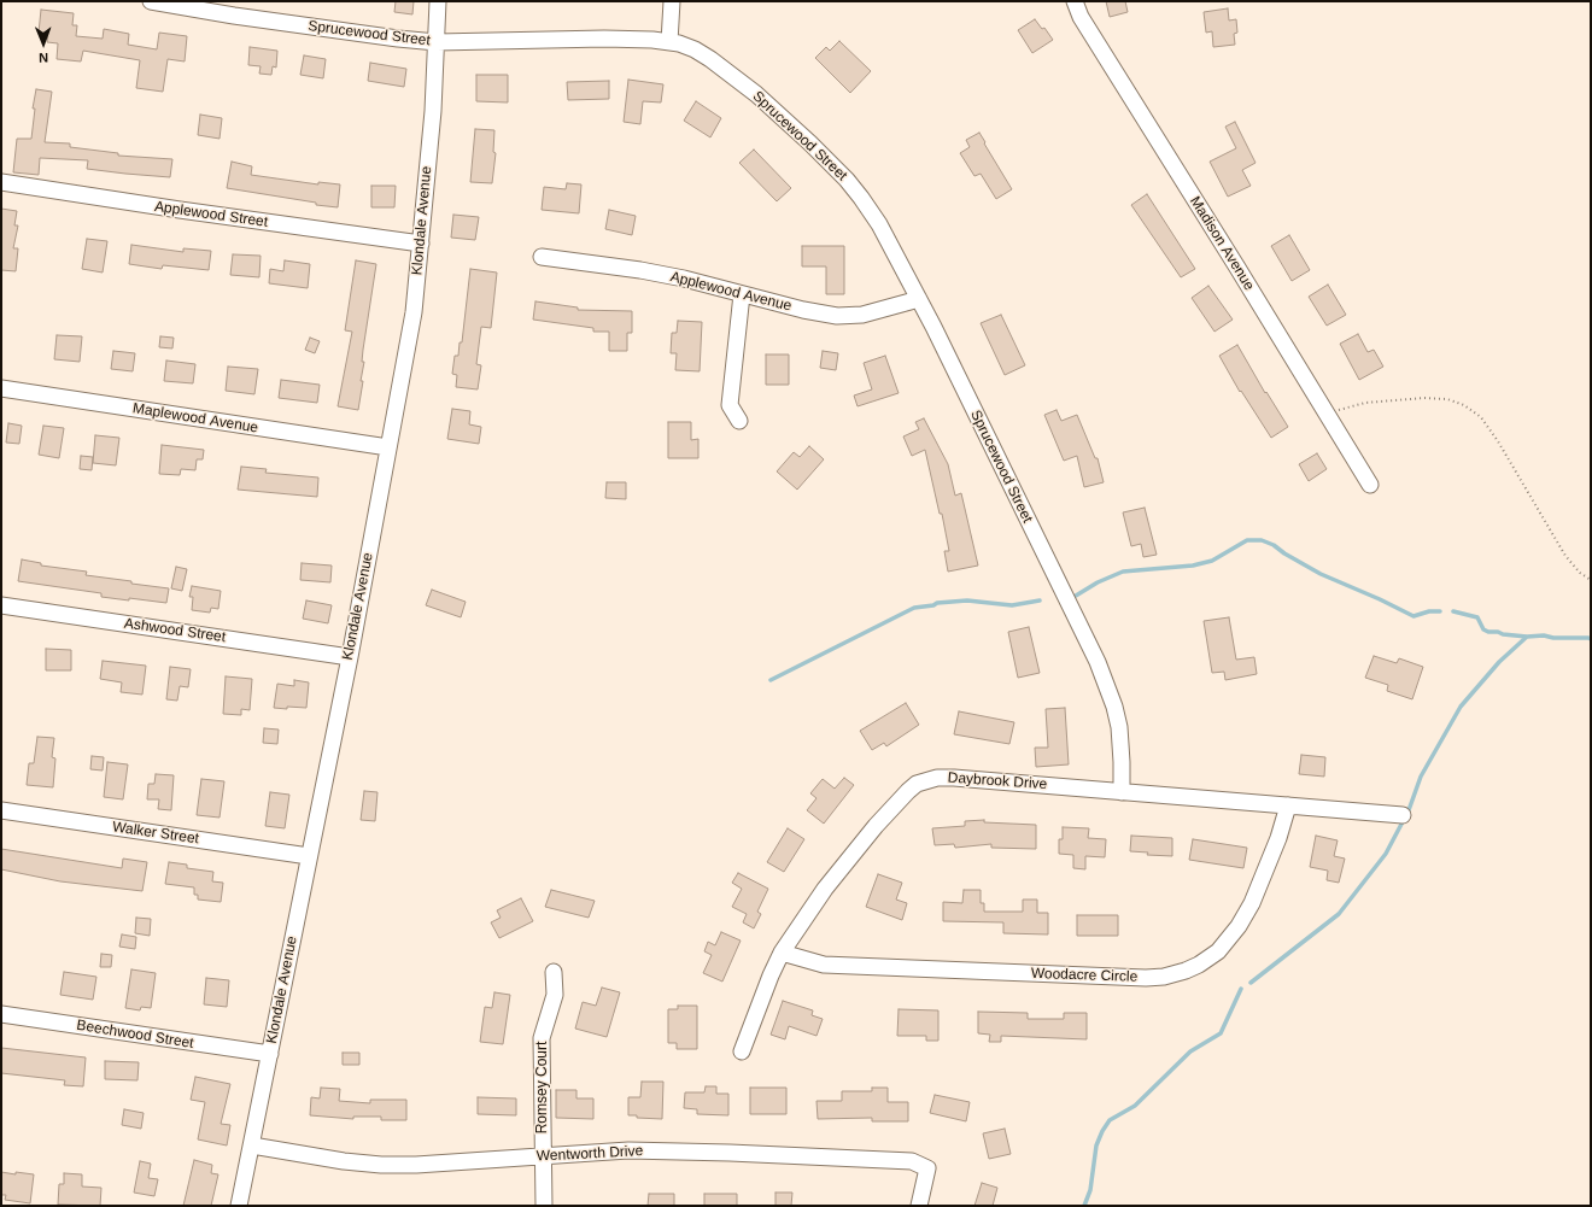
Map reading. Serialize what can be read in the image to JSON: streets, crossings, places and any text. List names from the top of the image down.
{
  "streets": {
    "street": [
      "Sprucewood Street",
      "Applewood Street",
      "Klondale Avenue",
      "Madison Avenue",
      "Applewood Avenue",
      "Maplewood Avenue",
      "Ashwood Street",
      "Daybrook Drive",
      "Walker Street",
      "Woodacre Circle",
      "Beechwood Street",
      "Romsey Court",
      "Wentworth Drive"
    ]
  },
  "crossings": [
    ["Sprucewood Street", "Klondale Avenue"],
    ["Sprucewood Street", "Applewood Avenue"],
    ["Sprucewood Street", "Daybrook Drive"],
    ["Applewood Street", "Klondale Avenue"],
    ["Klondale Avenue", "Maplewood Avenue"],
    ["Klondale Avenue", "Ashwood Street"],
    ["Klondale Avenue", "Walker Street"],
    ["Klondale Avenue", "Beechwood Street"],
    ["Klondale Avenue", "Wentworth Drive"],
    ["Daybrook Drive", "Woodacre Circle"],
    ["Romsey Court", "Wentworth Drive"]
  ],
  "north": "bottom"
}
